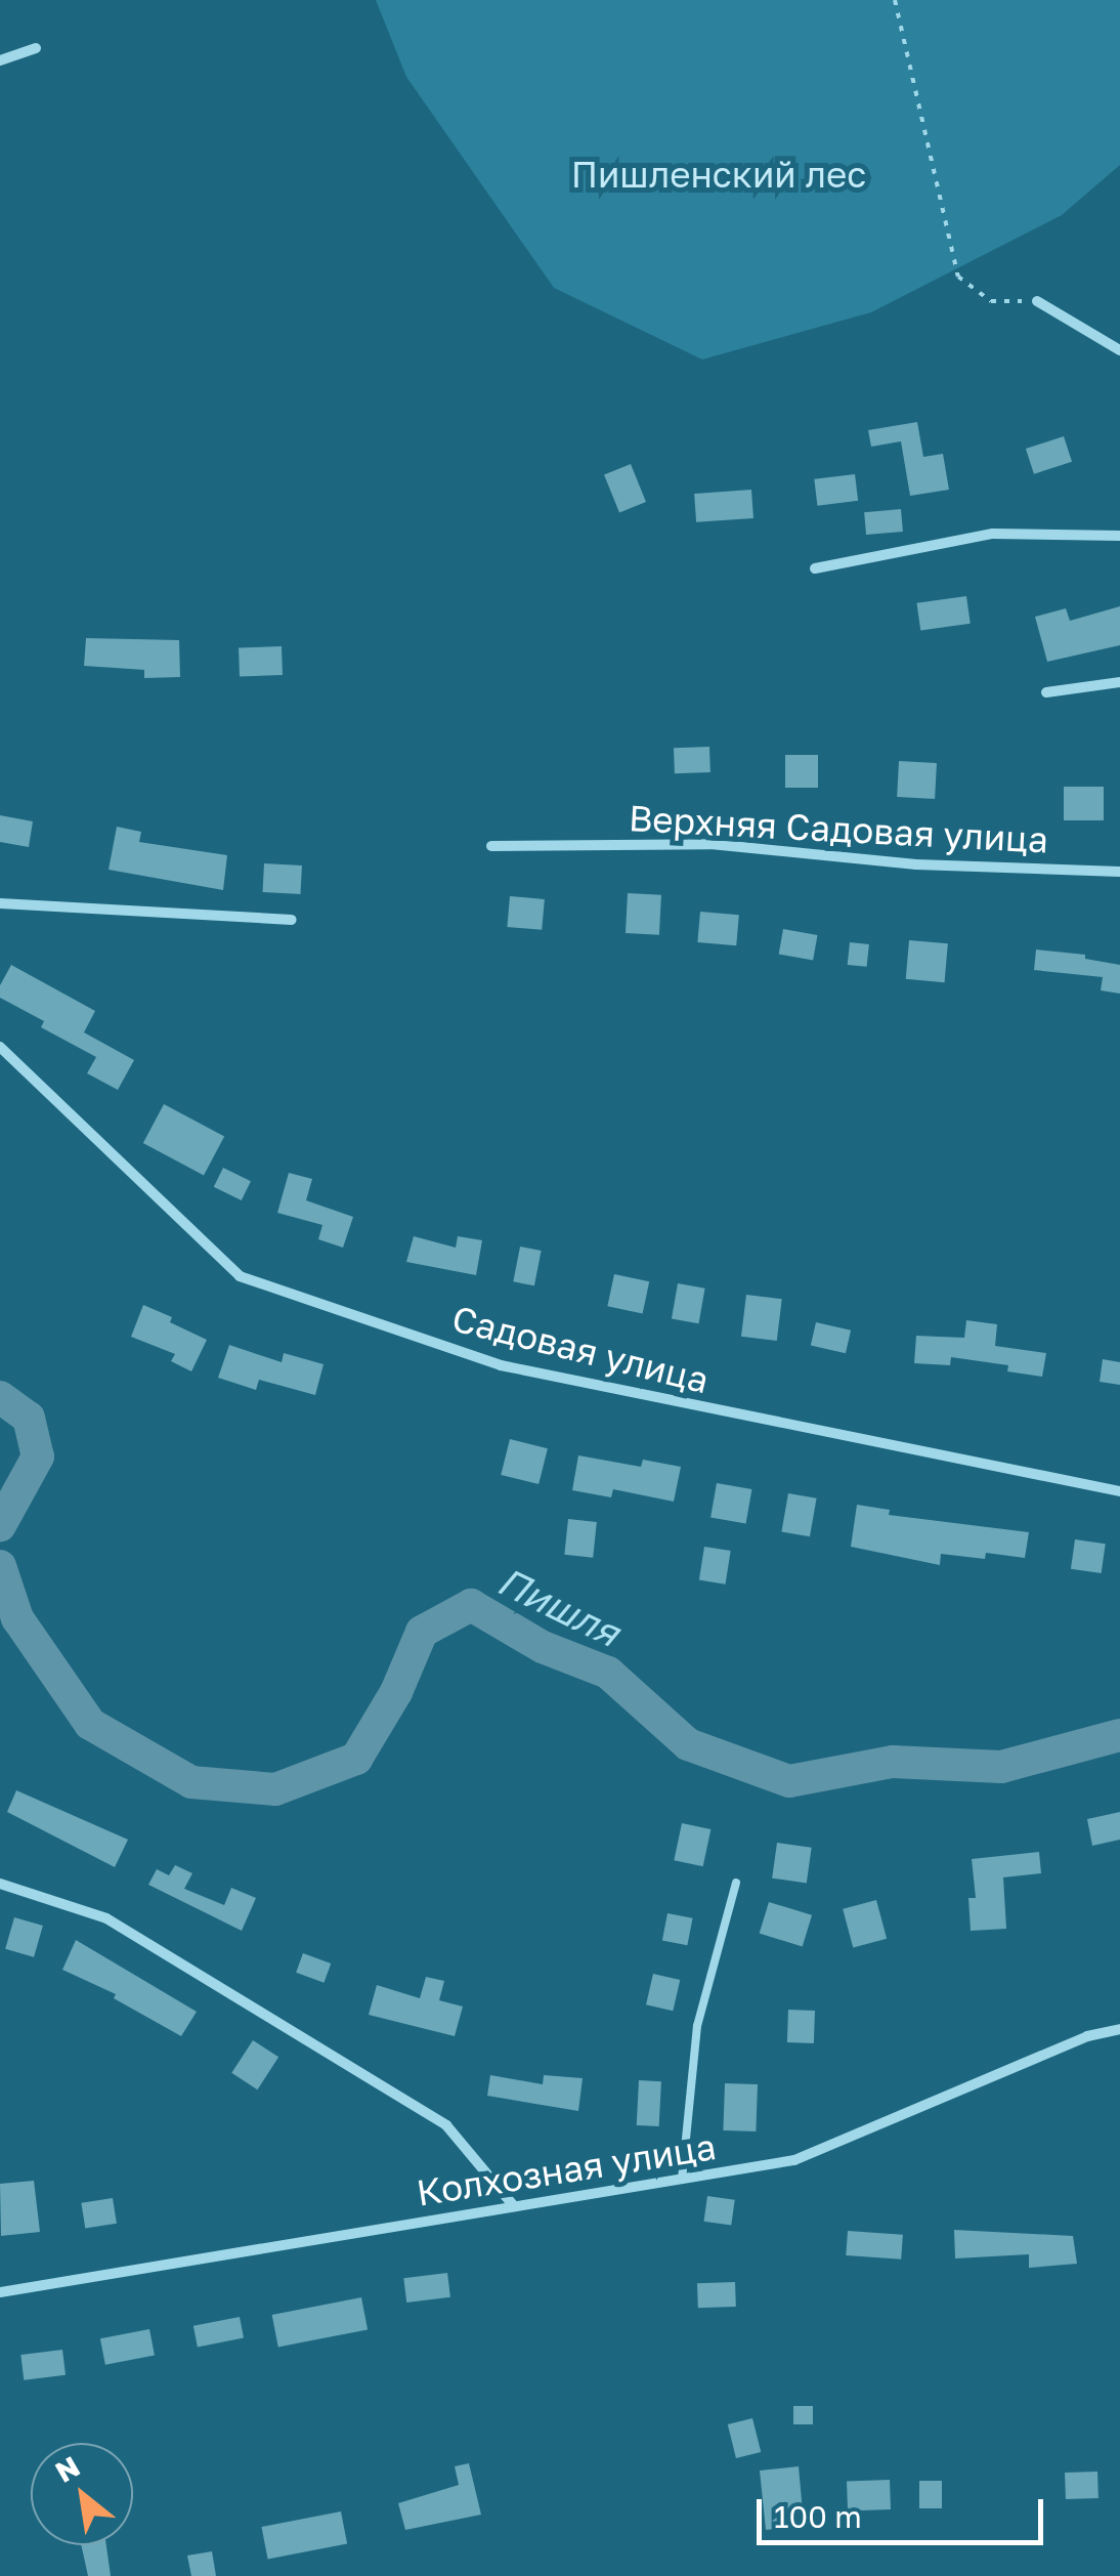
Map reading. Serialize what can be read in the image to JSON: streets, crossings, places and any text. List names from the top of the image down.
{
  "streets": {
    "street": ["Верхняя Садовая улица", "Садовая улица", "Колхозная улица"]
  },
  "water": ["Пишля"],
  "parks": ["Пишленский лес"],
  "scale_bar": "100 m",
  "north": "top left"
}
